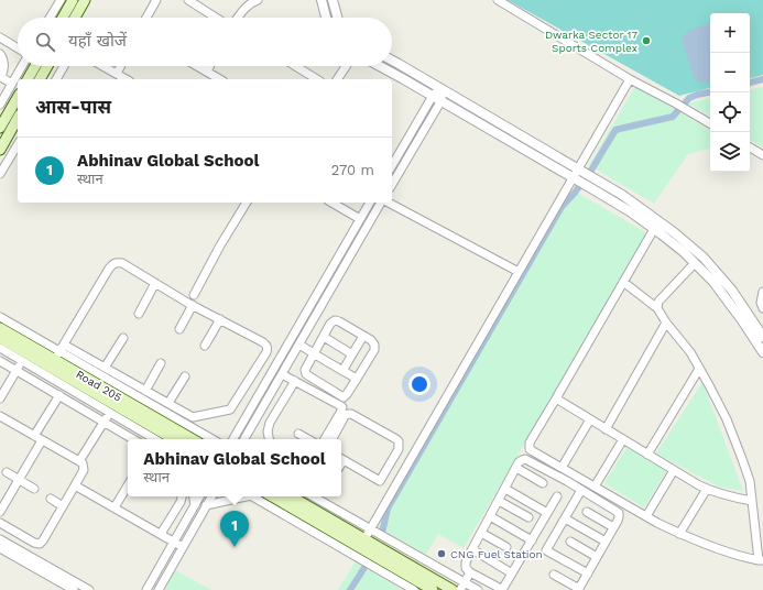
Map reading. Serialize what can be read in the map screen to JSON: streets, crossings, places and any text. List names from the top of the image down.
{
  "streets": {
    "main road": ["Road 205"]
  },
  "places": ["Dwarka Sector 17 Sports Complex", "CNG Fuel Station"],
  "page": {
    "map_buttons": ["+", "−"],
    "search": "यहाँ खोजें",
    "heading": "आस-पास",
    "list": [
      {
        "mark": "1",
        "name": "Abhinav Global School",
        "note": "स्थान",
        "value": "270 m"
      }
    ],
    "popup": ["Abhinav Global School", "स्थान"],
    "pins": "1"
  }
}
